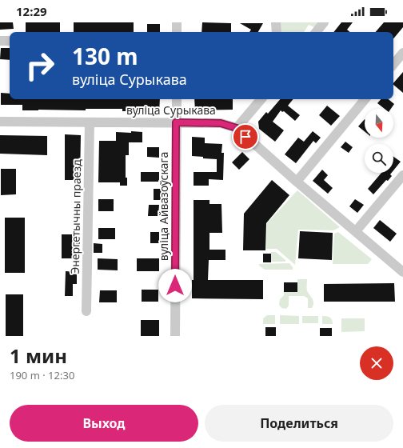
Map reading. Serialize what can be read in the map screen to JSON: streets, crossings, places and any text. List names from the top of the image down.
{
  "streets": {
    "street": ["вуліца Сурыкава", "вуліца Айвазоўскага", "Энергетычны праезд"]
  },
  "crossings": [
    ["вуліца Сурыкава", "вуліца Айвазоўскага"],
    ["вуліца Сурыкава", "Энергетычны праезд"]
  ],
  "north": "bottom",
  "page": {
    "status": "12:29",
    "turn": ["130 m", "вуліца Сурыкава"],
    "heading": ["1 мин", "190 m · 12:30"],
    "buttons": ["Выход", "Поделиться"]
  }
}
